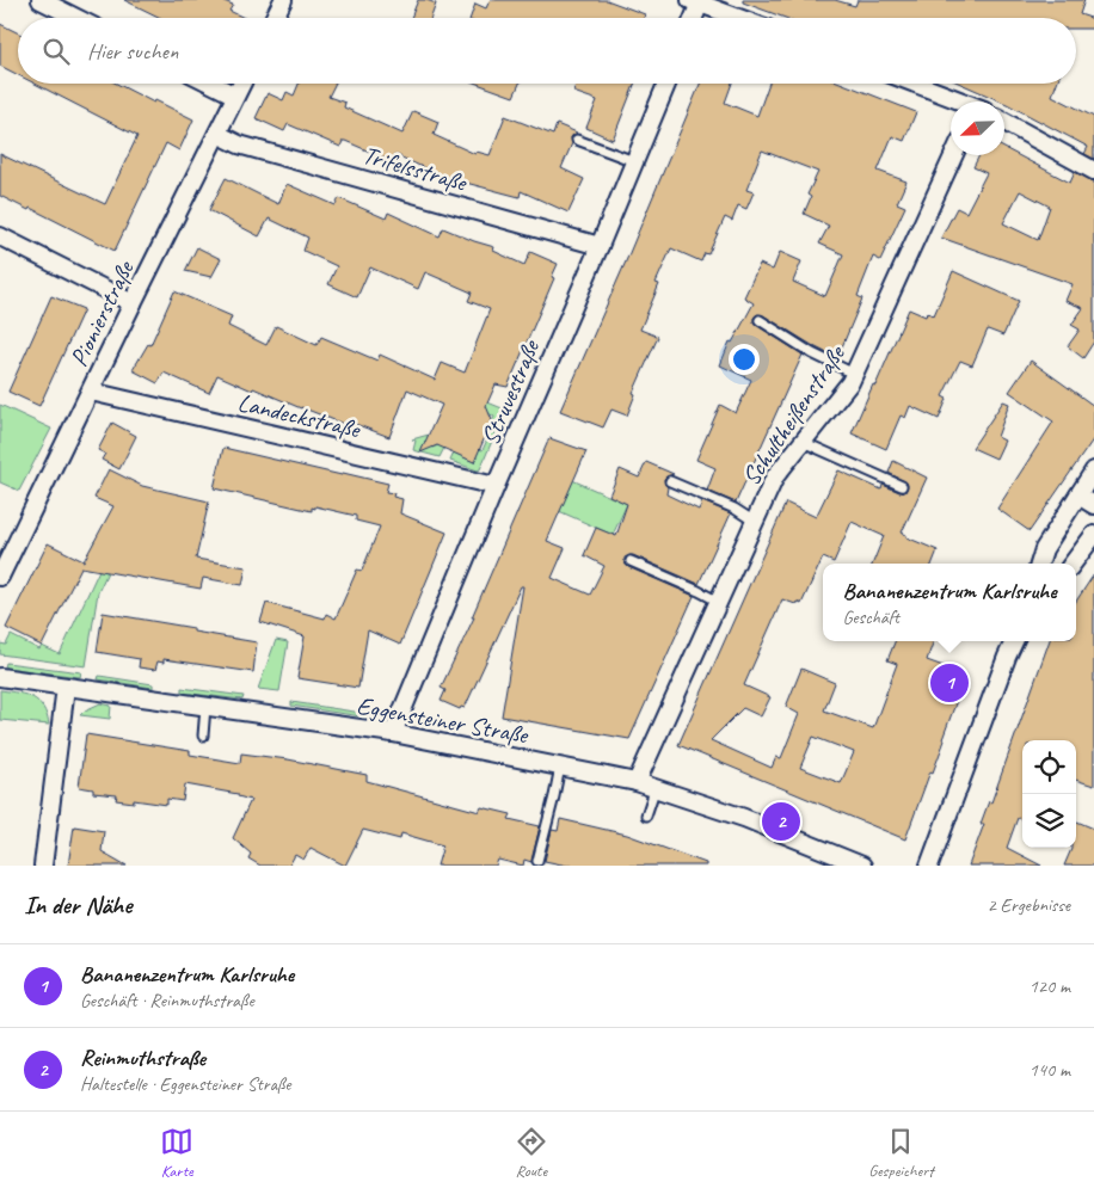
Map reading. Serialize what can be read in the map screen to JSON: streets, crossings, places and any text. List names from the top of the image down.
{
  "streets": {
    "street": [
      "Trifelsstraße",
      "Pionierstraße",
      "Struvestraße",
      "Landeckstraße",
      "Schultheißenstraße",
      "Eggensteiner Straße"
    ]
  },
  "crossings": [
    ["Trifelsstraße", "Pionierstraße"],
    ["Trifelsstraße", "Struvestraße"],
    ["Pionierstraße", "Landeckstraße"],
    ["Struvestraße", "Landeckstraße"],
    ["Struvestraße", "Eggensteiner Straße"],
    ["Schultheißenstraße", "Eggensteiner Straße"]
  ],
  "north": "bottom left",
  "page": {
    "search": "Hier suchen",
    "popup": ["Bananenzentrum Karlsruhe", "Geschäft"],
    "pins": ["1", "2"],
    "heading": ["In der Nähe", "2 Ergebnisse"],
    "list": [
      {
        "mark": "1",
        "name": "Bananenzentrum Karlsruhe",
        "note": "Geschäft · Reinmuthstraße",
        "value": "120 m"
      },
      {
        "mark": "2",
        "name": "Reinmuthstraße",
        "note": "Haltestelle · Eggensteiner Straße",
        "value": "140 m"
      }
    ],
    "nav": ["Karte", "Route", "Gespeichert"]
  }
}
